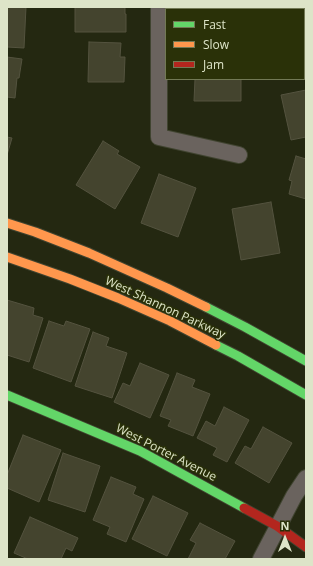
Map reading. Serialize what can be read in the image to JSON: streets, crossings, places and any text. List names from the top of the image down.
{
  "streets": {
    "street": ["West Shannon Parkway", "West Porter Avenue"]
  },
  "legend": ["Fast", "Slow", "Jam"],
  "north": "top"
}
